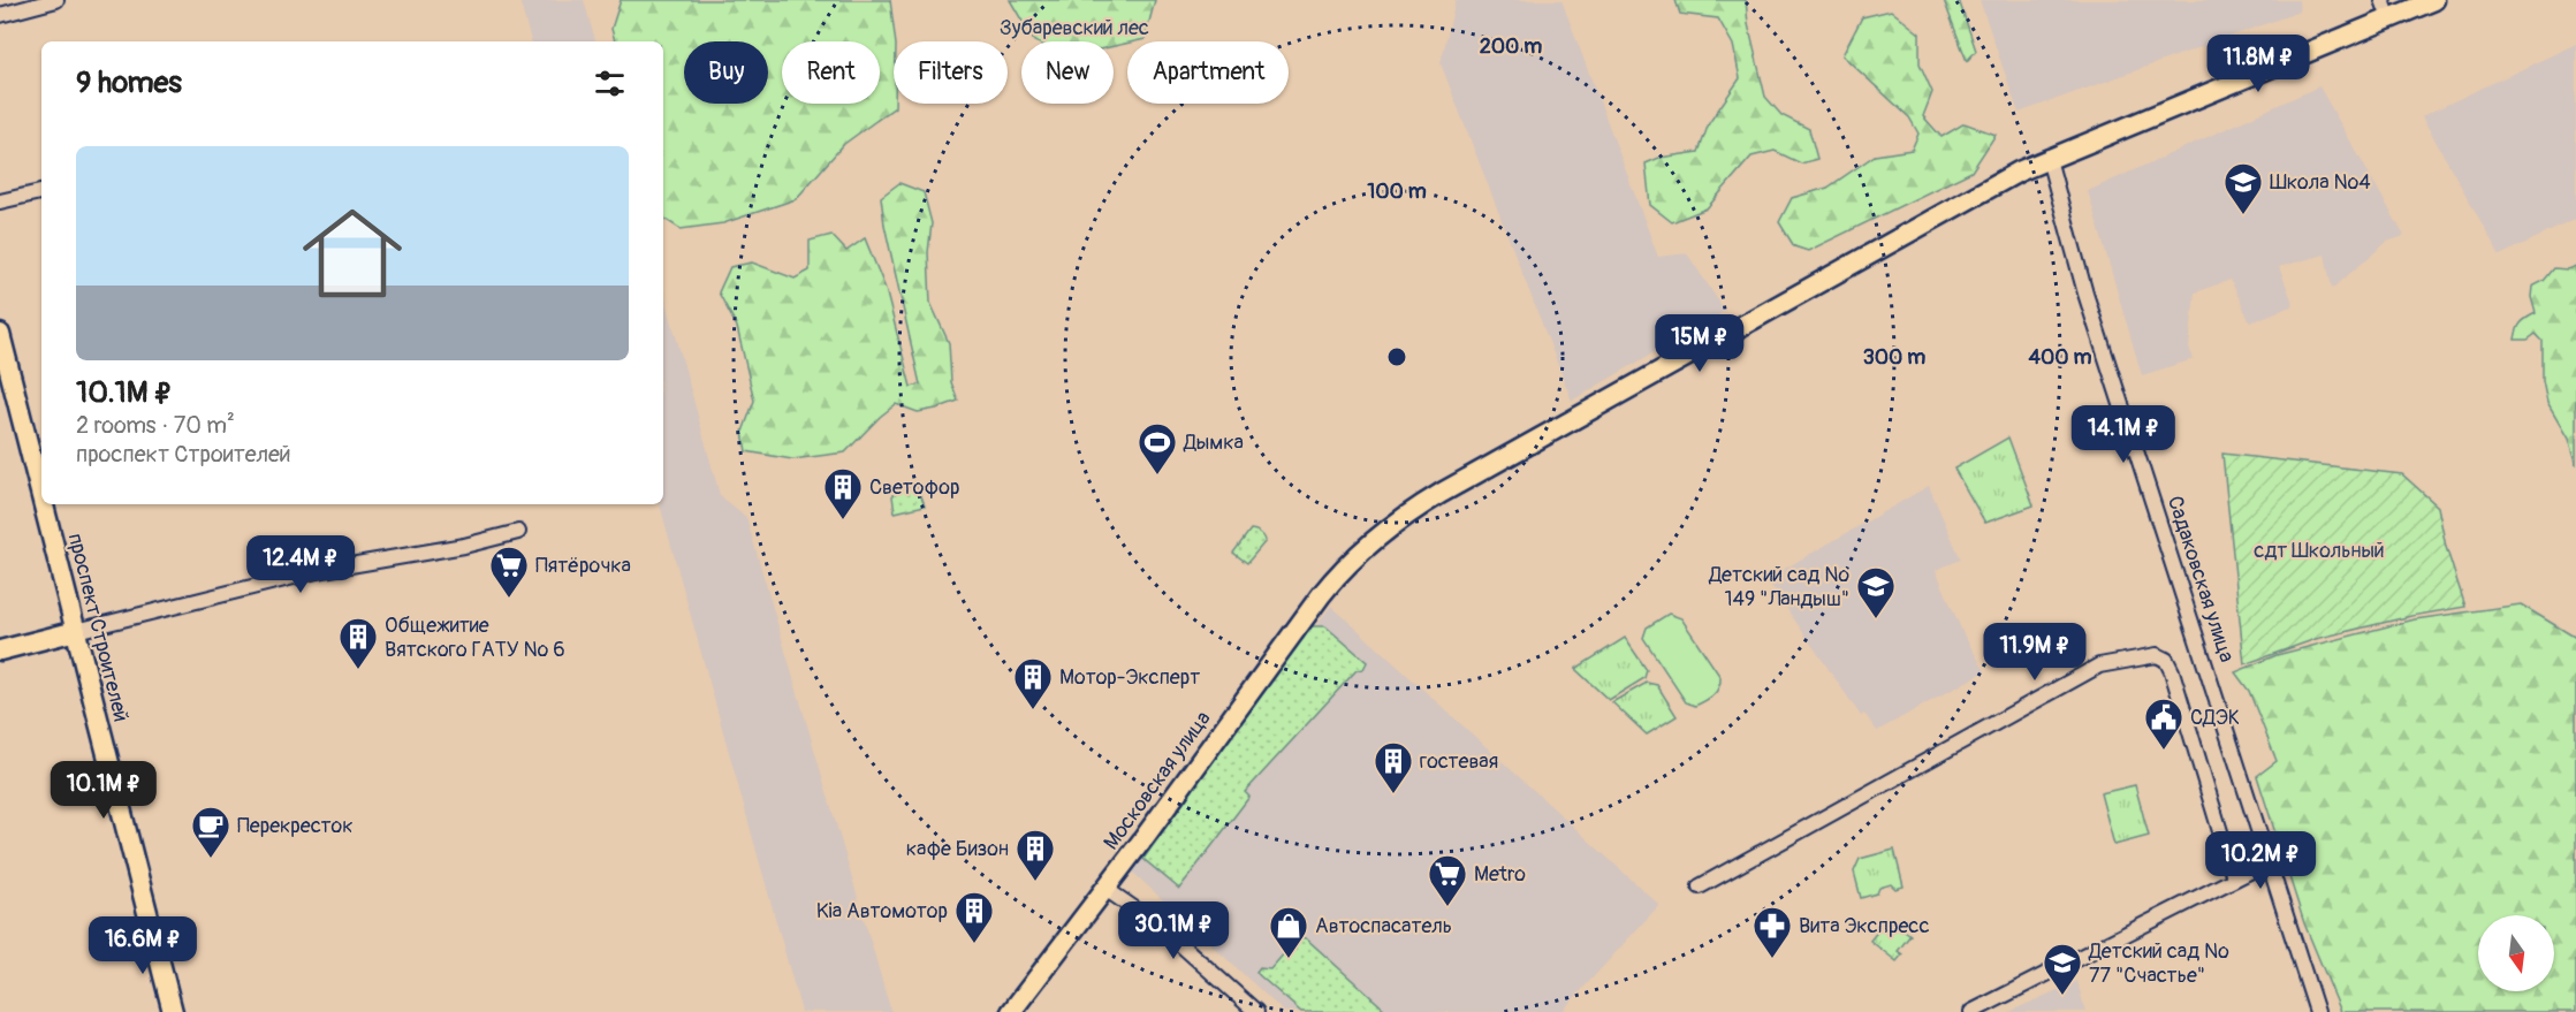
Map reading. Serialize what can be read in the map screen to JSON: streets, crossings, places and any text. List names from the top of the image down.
{
  "streets": {
    "main road": ["проспект Строителей", "Московская улица"],
    "street": ["Садаковская улица"]
  },
  "crossings": [
    ["Садаковская улица", "Московская улица"]
  ],
  "parks": ["Зубаревский лес", "сдт Школьный"],
  "places": {
    "school or university": ["Школа №4", "Детский сад № 149 \"Ландыш\"", "Детский сад № 77 \"Счастье\""],
    "sports": ["Дымка"],
    "building": [
      "Светофор",
      "Общежитие Вятского ГАТУ № 6",
      "Мотор-Эксперт",
      "гостевая",
      "кафе Бизон",
      "Kia Автомотор"
    ],
    "supermarket": ["Пятёрочка", "Metro"],
    "public building": ["СДЭК"],
    "cafe": ["Перекресток"],
    "shop": ["Автоспасатель"],
    "pharmacy": ["Вита Экспресс"]
  },
  "north": "bottom",
  "page": {
    "price": [
      "11.8M ₽",
      "15M ₽",
      "14.1M ₽",
      "12.4M ₽",
      "11.9M ₽",
      "10.1M ₽",
      "10.2M ₽",
      "30.1M ₽",
      "16.6M ₽"
    ],
    "chip": [
      "Buy",
      "Rent",
      "Filters",
      "New",
      "Apartment"
    ],
    "heading": "9 homes",
    "list": [
      {
        "name": "10.1M ₽",
        "note": "2 rooms · 70 m² · проспект Строителей"
      }
    ]
  },
  "rings": [
    "200 m",
    "100 m",
    "300 m",
    "400 m"
  ]
}
